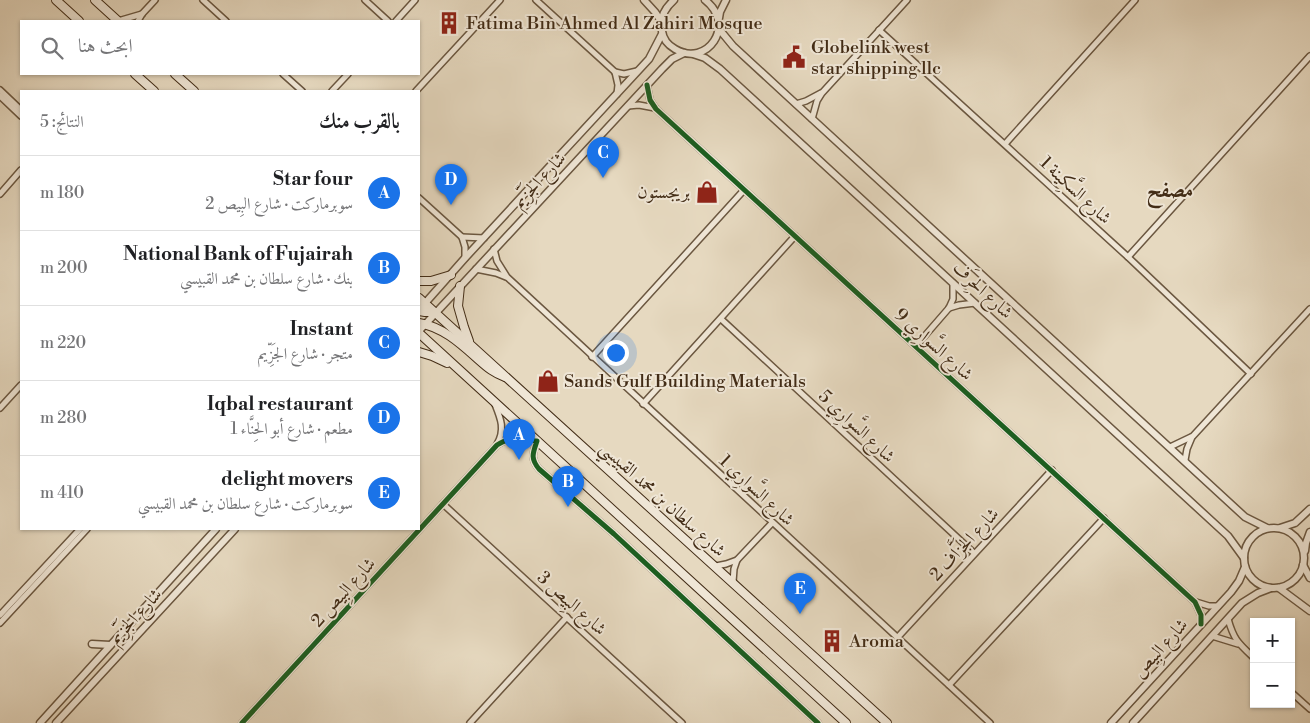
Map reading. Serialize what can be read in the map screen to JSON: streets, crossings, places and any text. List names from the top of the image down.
{
  "streets": {
    "main road": ["شارع سلطان بن محمد القبيسي"],
    "street": [
      "شارع الجَزِّيم",
      "شارع السَّكِينة 1",
      "شارع الحِرَف",
      "شارع السَّوارِي 9",
      "شارع السَّوارِي 5",
      "شارع السَّوارِي 1",
      "شارع الجَزَّاف 2",
      "شارع البِيص 2",
      "شارع البِيص 3",
      "شارع البِيص"
    ]
  },
  "crossings": [
    ["شارع الجَزِّيم", "شارع السَّوارِي 9"],
    ["شارع الجَزِّيم", "شارع السَّوارِي 1"],
    ["شارع الجَزِّيم", "شارع سلطان بن محمد القبيسي"],
    ["شارع الحِرَف", "شارع البِيص"],
    ["شارع السَّوارِي 9", "شارع الجَزَّاف 2"],
    ["شارع السَّوارِي 5", "شارع الجَزَّاف 2"],
    ["شارع السَّوارِي 1", "شارع الجَزَّاف 2"],
    ["شارع البِيص 2", "شارع البِيص 3"]
  ],
  "districts": ["مصفح"],
  "places": {
    "building": ["Fatima Bin Ahmed Al Zahiri Mosque", "Aroma"],
    "public building": ["Globelink west star shipping llc"],
    "shop": ["بريجستون", "Sands Gulf Building Materials"]
  },
  "page": {
    "search": "ابحث هنا",
    "heading": ["بالقرب منك", "النتائج: 5"],
    "pins": [
      "C",
      "D",
      "A",
      "B",
      "E"
    ],
    "list": [
      {
        "mark": "A",
        "name": "Star four",
        "note": "سوبرماركت · شارع البِيص 2",
        "value": "180 m"
      },
      {
        "mark": "B",
        "name": "National Bank of Fujairah",
        "note": "بنك · شارع سلطان بن محمد القبيسي",
        "value": "200 m"
      },
      {
        "mark": "C",
        "name": "Instant",
        "note": "متجر · شارع الجَزِّيم",
        "value": "220 m"
      },
      {
        "mark": "D",
        "name": "Iqbal restaurant",
        "note": "مطعم · شارع أبو الحِنَّاء 1",
        "value": "280 m"
      },
      {
        "mark": "E",
        "name": "delight movers",
        "note": "سوبرماركت · شارع سلطان بن محمد القبيسي",
        "value": "410 m"
      }
    ],
    "map_buttons": ["+", "−"]
  }
}
